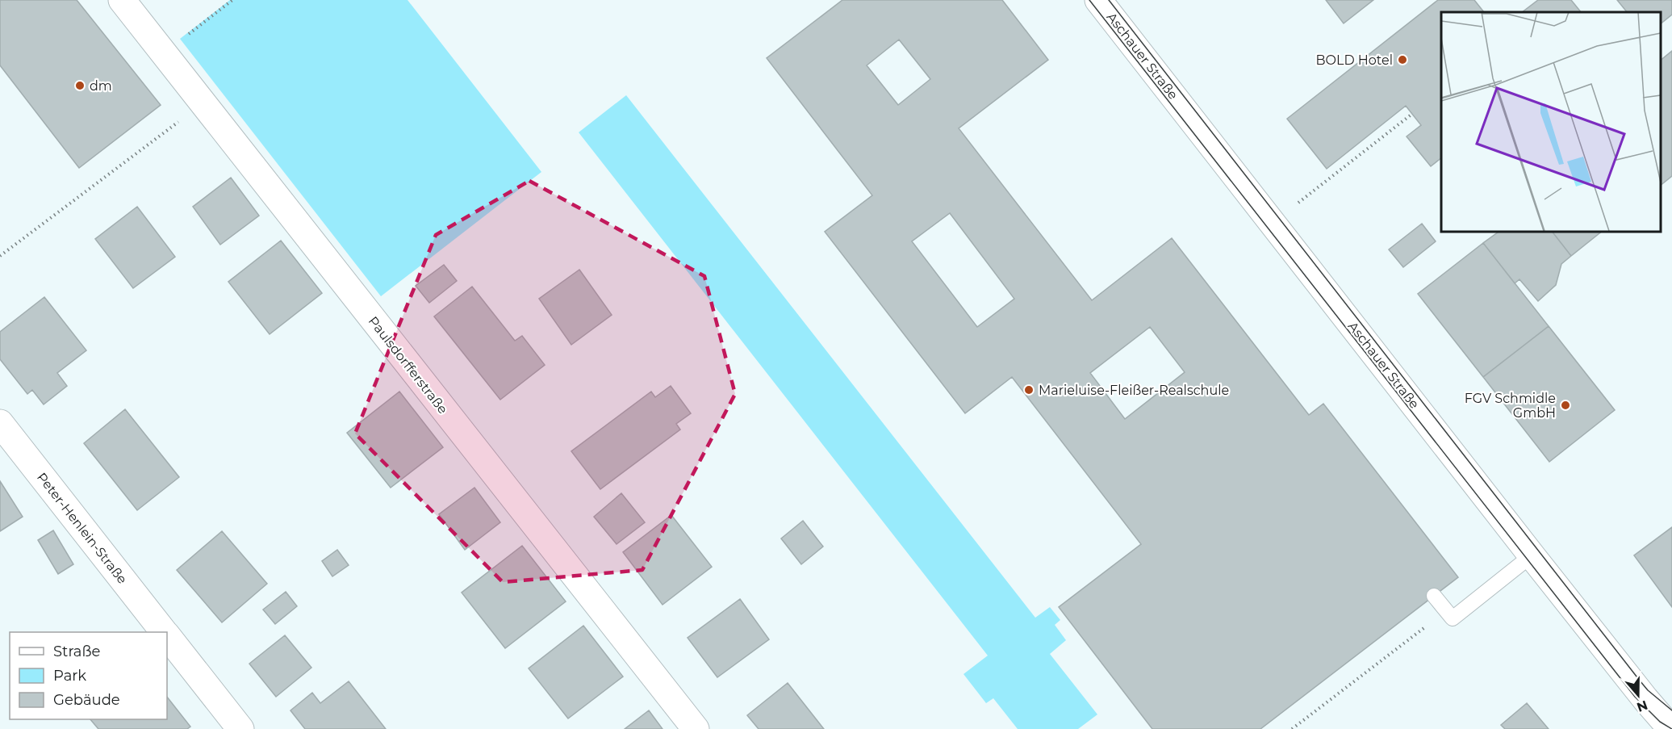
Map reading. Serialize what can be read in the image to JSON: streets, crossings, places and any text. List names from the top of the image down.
{
  "streets": {
    "street": ["Aschauer Straße", "Paulsdorfferstraße", "Peter-Henlein-Straße"]
  },
  "places": [
    "BOLD Hotel",
    "dm",
    "Marieluise-Fleißer-Realschule",
    "FGV Schmidle GmbH"
  ],
  "legend": ["Straße", "Park", "Gebäude"],
  "north": "bottom"
}
